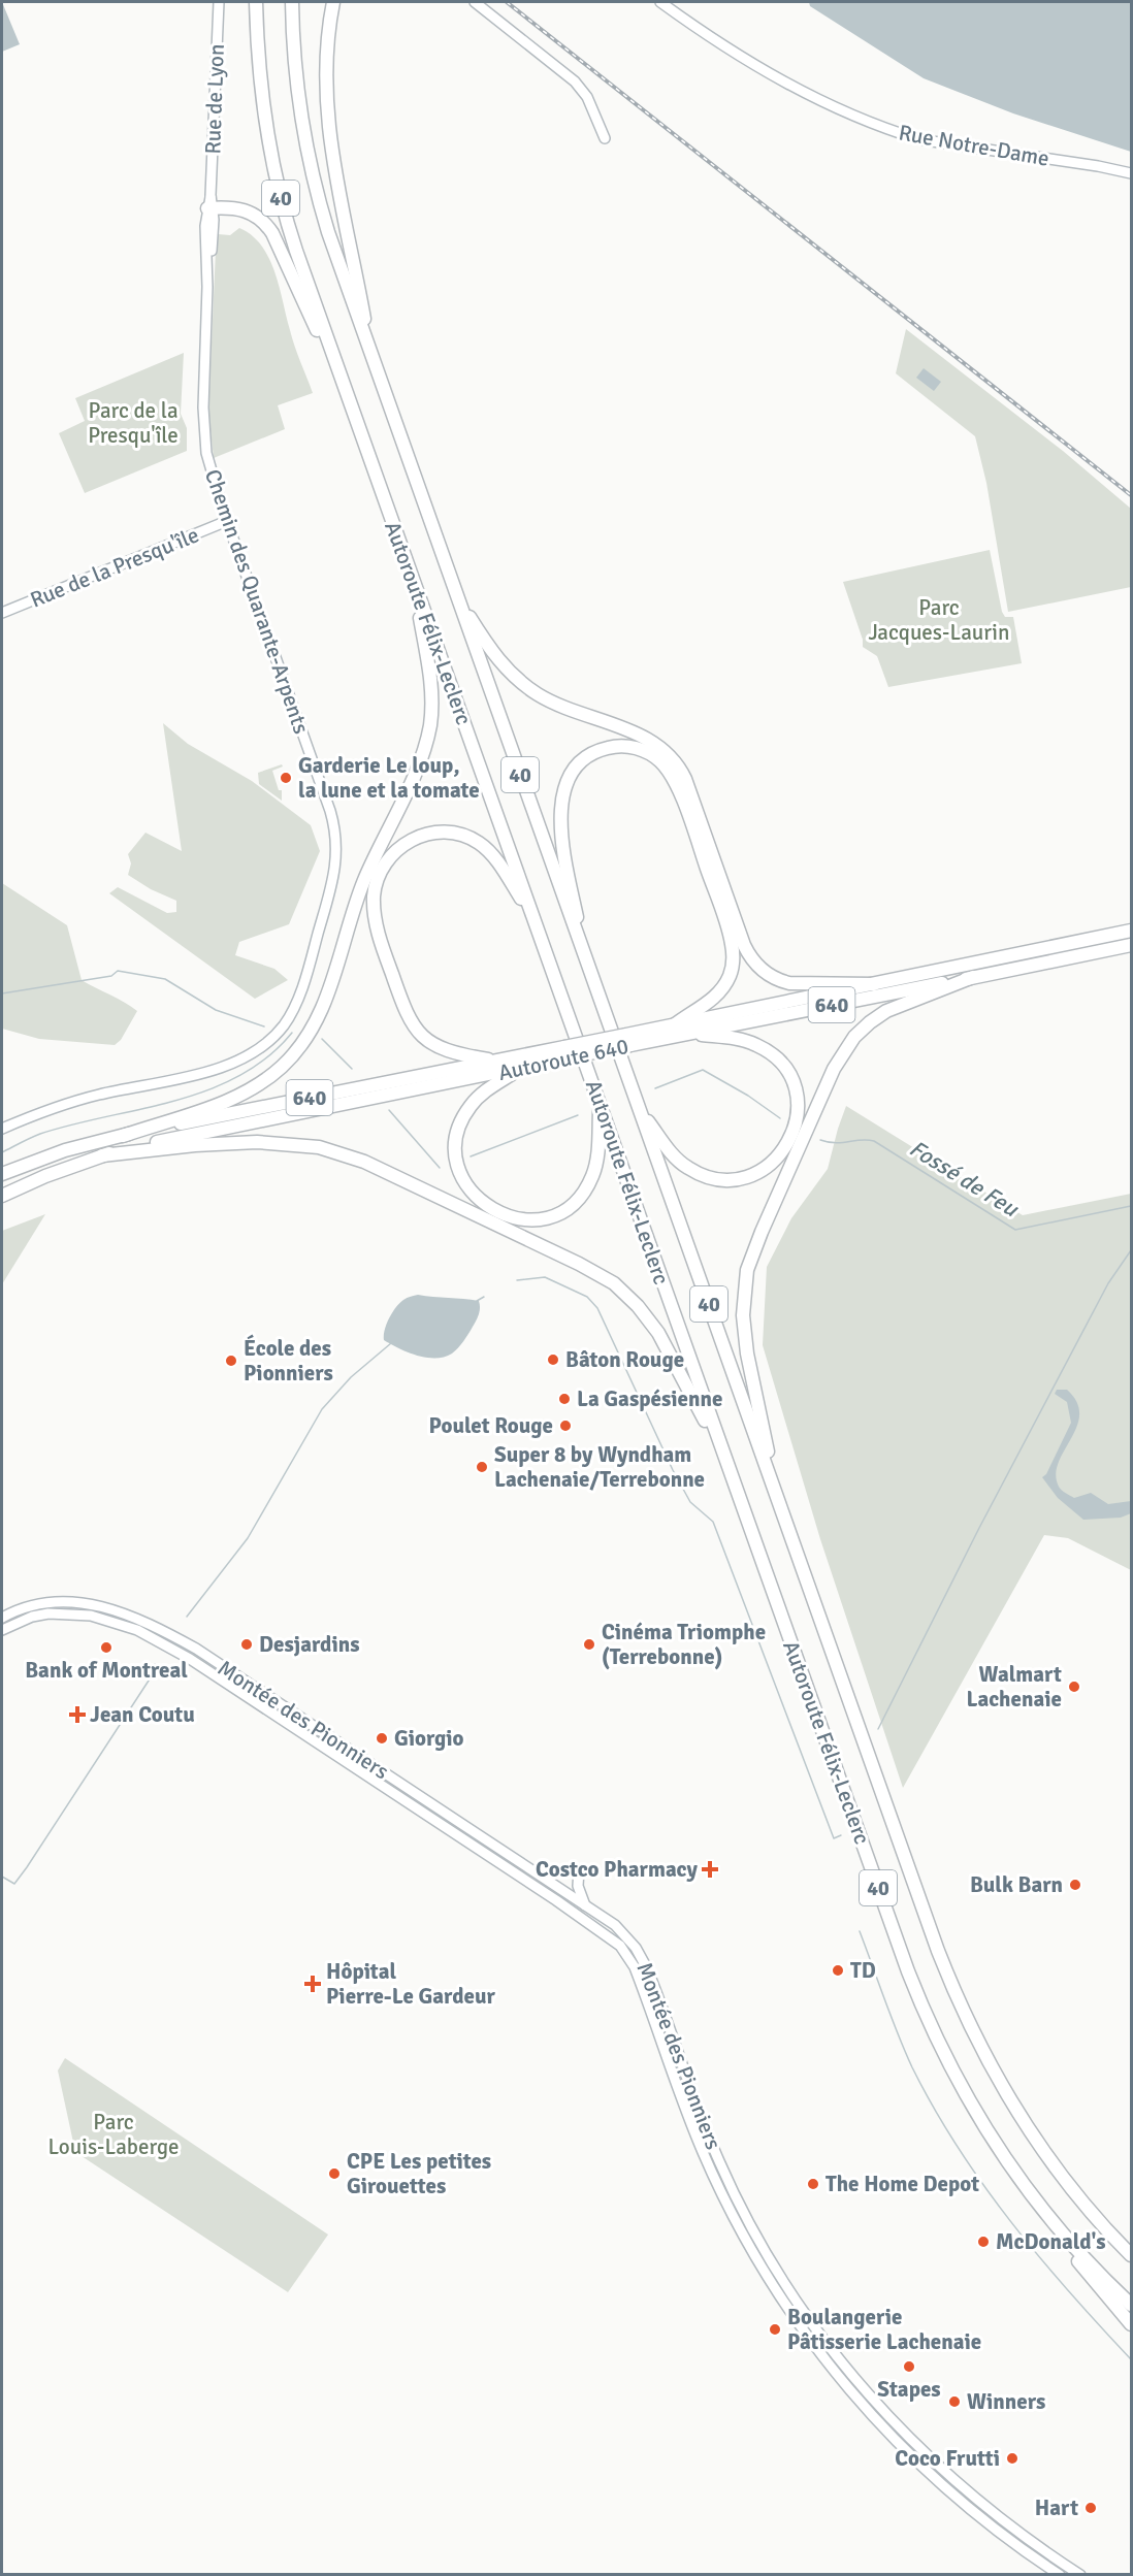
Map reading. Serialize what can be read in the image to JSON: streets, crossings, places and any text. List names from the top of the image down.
{
  "streets": {
    "highway": [
      "40",
      "Autoroute Félix-Leclerc",
      "640",
      "Autoroute 640"
    ],
    "street": [
      "Rue de Lyon",
      "Rue Notre-Dame",
      "Rue de la Presqu'île",
      "Chemin des Quarante-Arpents",
      "Montée des Pionniers"
    ]
  },
  "crossings": [
    ["Rue de Lyon", "Chemin des Quarante-Arpents"],
    ["Rue de la Presqu'île", "Chemin des Quarante-Arpents"]
  ],
  "water": ["Fossé de Feu"],
  "parks": ["Parc de la Presqu'île", "Parc Jacques-Laurin", "Parc Louis-Laberge"],
  "places": {
    "other": [
      "Garderie Le loup, la lune et la tomate",
      "Bâton Rouge",
      "École des Pionniers",
      "La Gaspésienne",
      "Poulet Rouge",
      "Super 8 by Wyndham Lachenaie/Terrebonne",
      "Desjardins",
      "Cinéma Triomphe (Terrebonne)",
      "Bank of Montreal",
      "Walmart Lachenaie",
      "Giorgio",
      "Bulk Barn",
      "TD",
      "CPE Les petites Girouettes",
      "The Home Depot",
      "McDonald's",
      "Boulangerie Pâtisserie Lachenaie",
      "Stapes",
      "Winners",
      "Coco Frutti",
      "Hart"
    ],
    "health": ["Jean Coutu", "Costco Pharmacy", "Hôpital Pierre-Le Gardeur"]
  }
}
